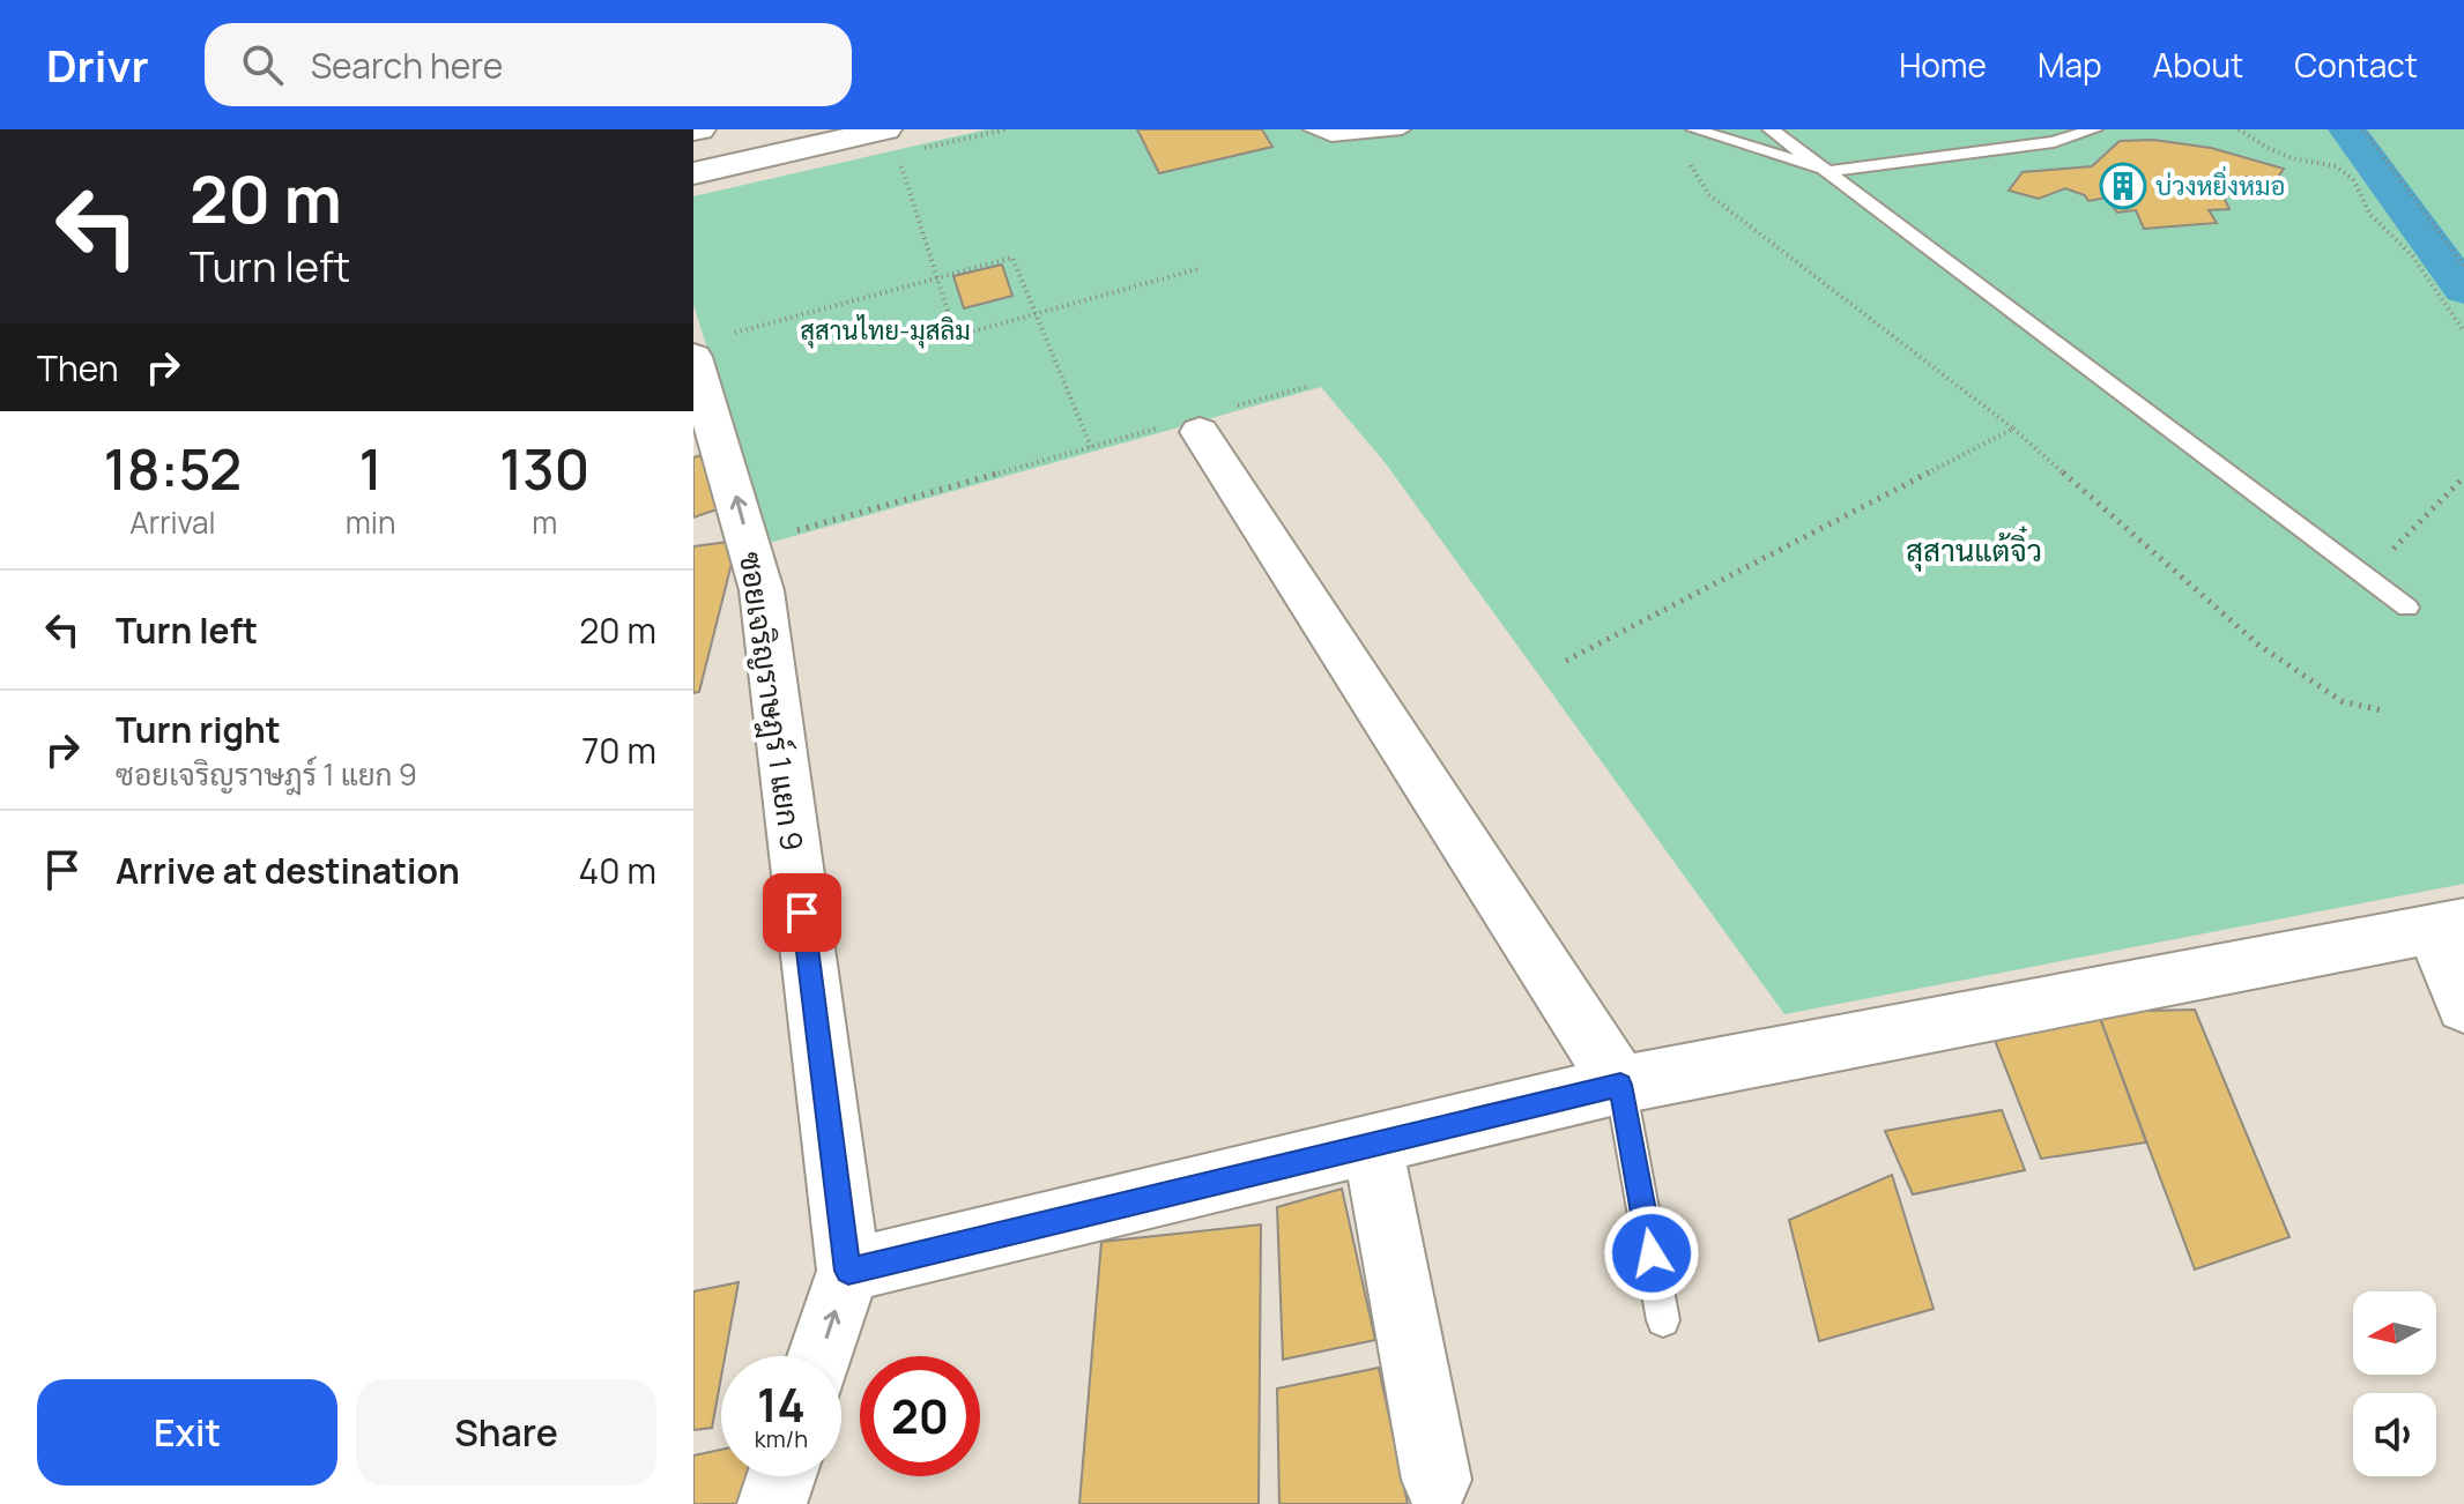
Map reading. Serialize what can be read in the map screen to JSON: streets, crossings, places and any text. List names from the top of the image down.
{
  "streets": {
    "street": ["ซอยเจริญราษฎร์ 1 แยก 9"]
  },
  "one_way": ["ซอยเจริญราษฎร์ 1 แยก 9"],
  "parks": ["สุสานไทย-มุสลิม", "สุสานแต้จิ๋ว"],
  "places": {
    "building": ["บ่วงหยิ่งหมอ"]
  },
  "north": "left",
  "page": {
    "header": "Drivr",
    "search": "Search here",
    "nav": [
      "Home",
      "Map",
      "About",
      "Contact"
    ],
    "turn": ["20 m", "Turn left"],
    "then": "Then",
    "eta": [
      "18:52",
      "Arrival",
      "1",
      "min",
      "130",
      "m"
    ],
    "list": [
      {
        "name": "Turn left",
        "value": "20 m"
      },
      {
        "name": "Turn right",
        "note": "ซอยเจริญราษฎร์ 1 แยก 9",
        "value": "70 m"
      },
      {
        "name": "Arrive at destination",
        "value": "40 m"
      }
    ],
    "speed": "14 km/h",
    "limit": "20",
    "buttons": ["Exit", "Share"]
  }
}
